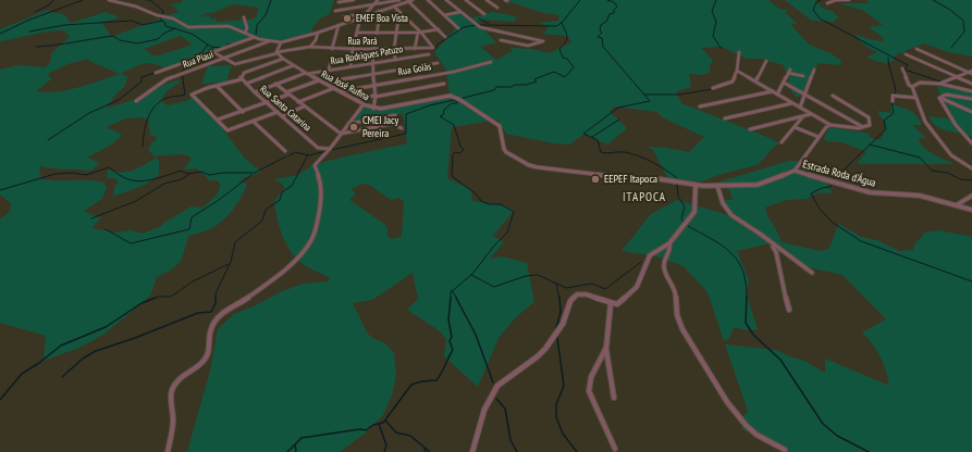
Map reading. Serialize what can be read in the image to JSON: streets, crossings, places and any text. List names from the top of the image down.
{
  "streets": {
    "street": [
      "Rua Pará",
      "Rua Rodrigues Patuzo",
      "Rua Piauí",
      "Rua Goiás",
      "Rua José Rufina",
      "Rua Santa Catarina",
      "Estrada Roda d'Água"
    ]
  },
  "crossings": [
    ["Rua Pará", "Rua Piauí"],
    ["Rua Pará", "Rua José Rufina"],
    ["Rua Rodrigues Patuzo", "Rua José Rufina"],
    ["Rua Rodrigues Patuzo", "Rua Santa Catarina"],
    ["Rua Goiás", "Rua José Rufina"],
    ["Rua José Rufina", "Estrada Roda d'Água"]
  ],
  "districts": ["ITAPOCA"],
  "places": ["EMEF Boa Vista", "CMEI Jacy Pereira", "EEPEF Itapoca"]
}
